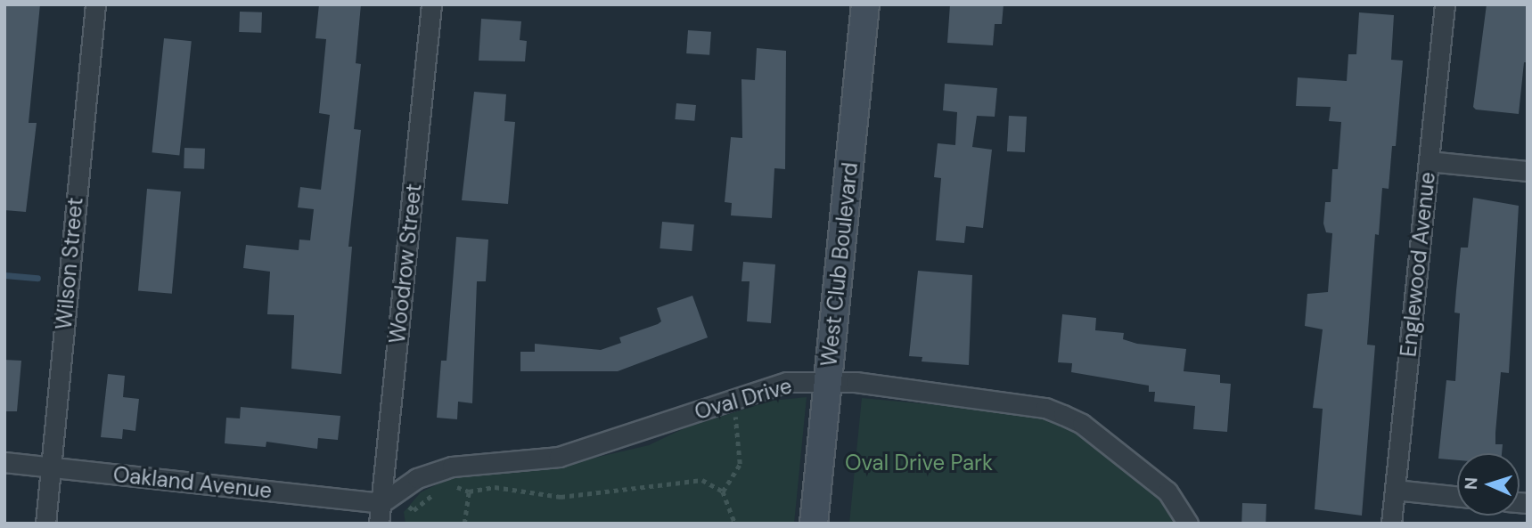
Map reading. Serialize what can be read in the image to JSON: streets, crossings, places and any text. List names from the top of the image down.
{
  "streets": {
    "street": [
      "Wilson Street",
      "Woodrow Street",
      "West Club Boulevard",
      "Englewood Avenue",
      "Oval Drive",
      "Oakland Avenue"
    ]
  },
  "crossings": [
    ["Wilson Street", "Oakland Avenue"],
    ["Woodrow Street", "Oval Drive"],
    ["Woodrow Street", "Oakland Avenue"],
    ["West Club Boulevard", "Oval Drive"],
    ["Oval Drive", "Oakland Avenue"]
  ],
  "parks": ["Oval Drive Park"],
  "north": "left"
}
